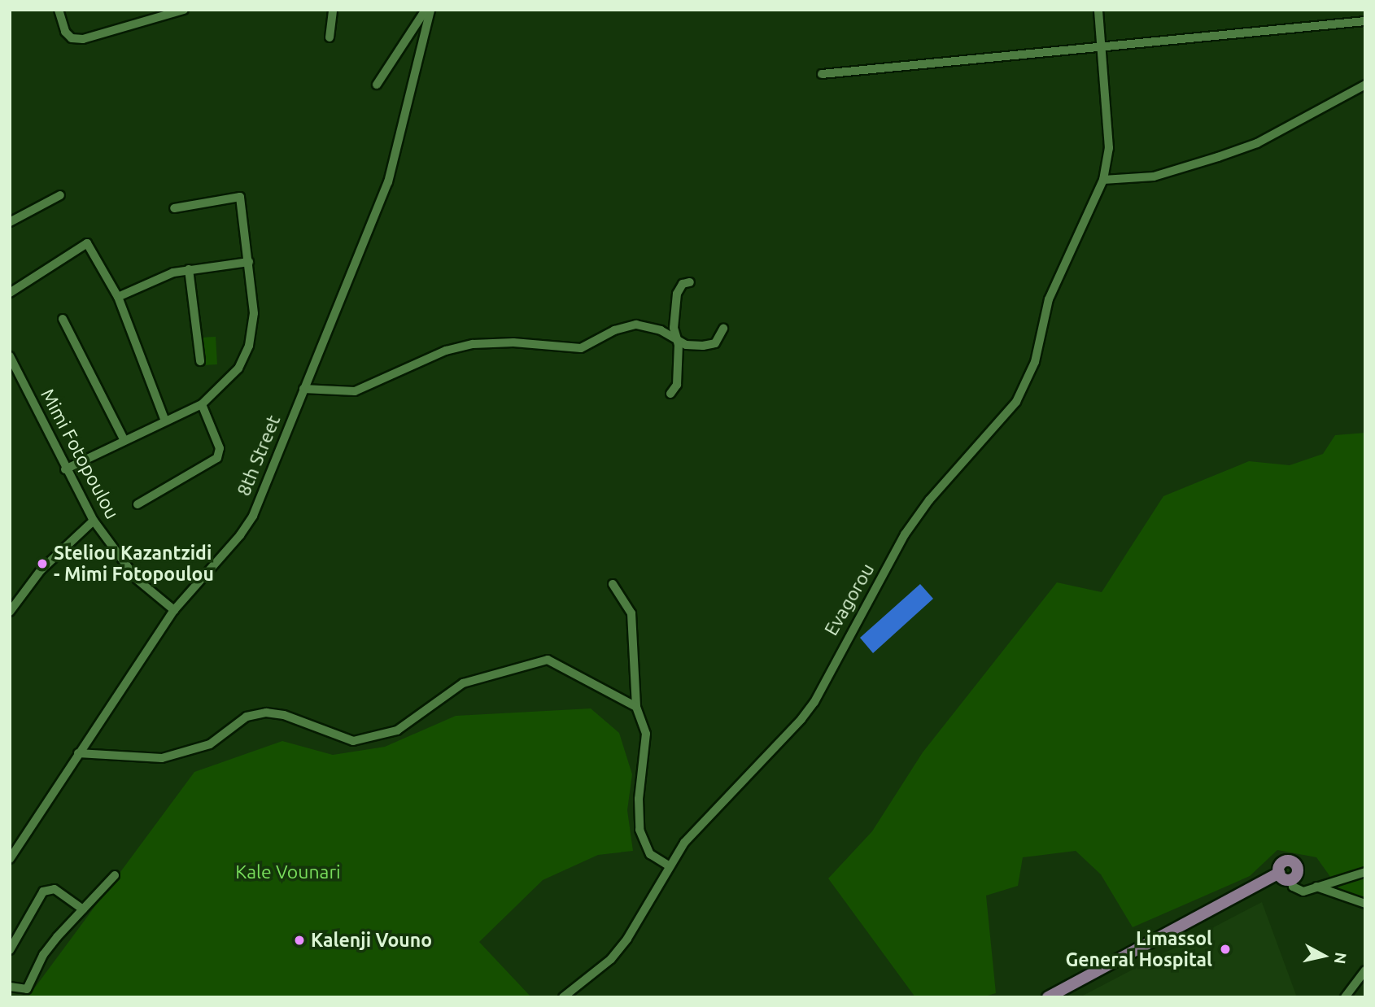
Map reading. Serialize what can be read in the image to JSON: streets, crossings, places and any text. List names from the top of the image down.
{
  "streets": {
    "street": ["Mimi Fotopoulou", "8th Street", "Evagorou"]
  },
  "crossings": [
    ["Mimi Fotopoulou", "8th Street"]
  ],
  "parks": ["Kale Vounari"],
  "places": ["Steliou Kazantzidi - Mimi Fotopoulou", "Kalenji Vouno", "Limassol General Hospital"],
  "north": "right"
}
